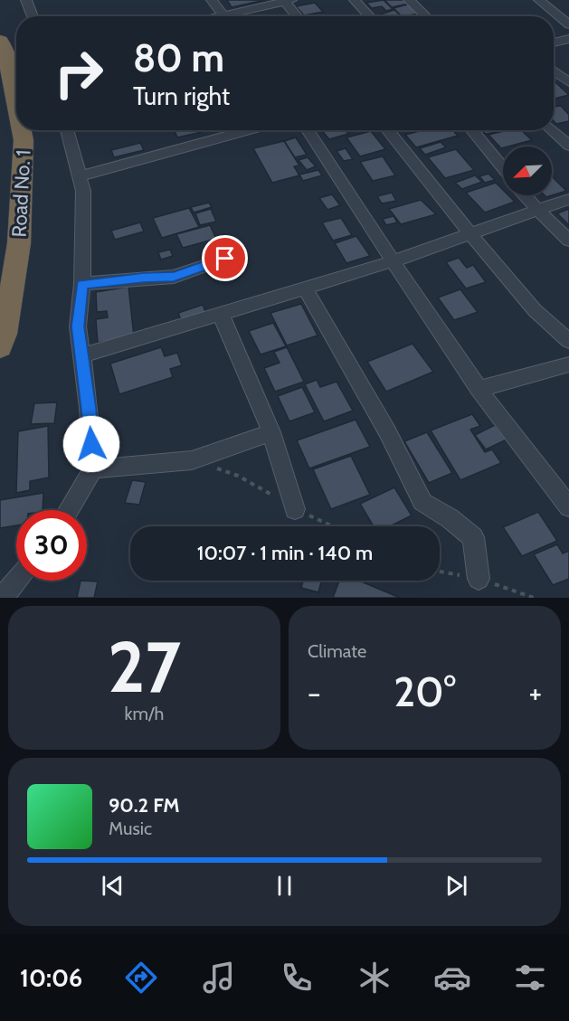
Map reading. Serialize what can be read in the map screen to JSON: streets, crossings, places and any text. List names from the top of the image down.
{
  "streets": {
    "highway": ["Road No. 1"]
  },
  "north": "bottom left",
  "page": {
    "turn": ["80 m", "Turn right"],
    "limit": "30",
    "trip": "10:07 · 1 min · 140 m",
    "tile": [
      ["27", "km/h"],
      "Climate"
    ],
    "heat": ["−", "20°", "+"],
    "song": ["90.2 FM", "Music"],
    "tabs": "10:06"
  }
}
